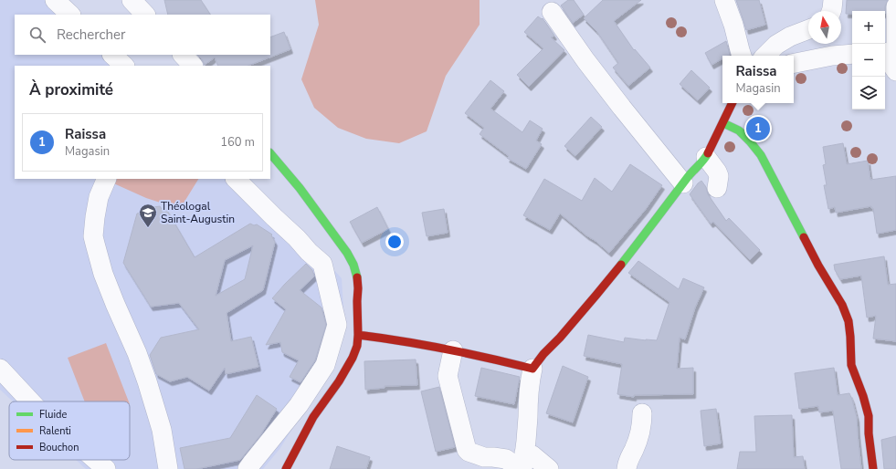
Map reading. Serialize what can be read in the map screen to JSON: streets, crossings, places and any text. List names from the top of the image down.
{
  "places": {
    "school or university": ["Théologal Saint-Augustin"]
  },
  "legend": ["Fluide", "Ralenti", "Bouchon"],
  "north": "top",
  "page": {
    "map_buttons": ["+", "−"],
    "search": "Rechercher",
    "popup": ["Raissa", "Magasin"],
    "heading": "À proximité",
    "list": [
      {
        "mark": "1",
        "name": "Raissa",
        "note": "Magasin",
        "value": "160 m"
      }
    ],
    "pins": "1"
  }
}
